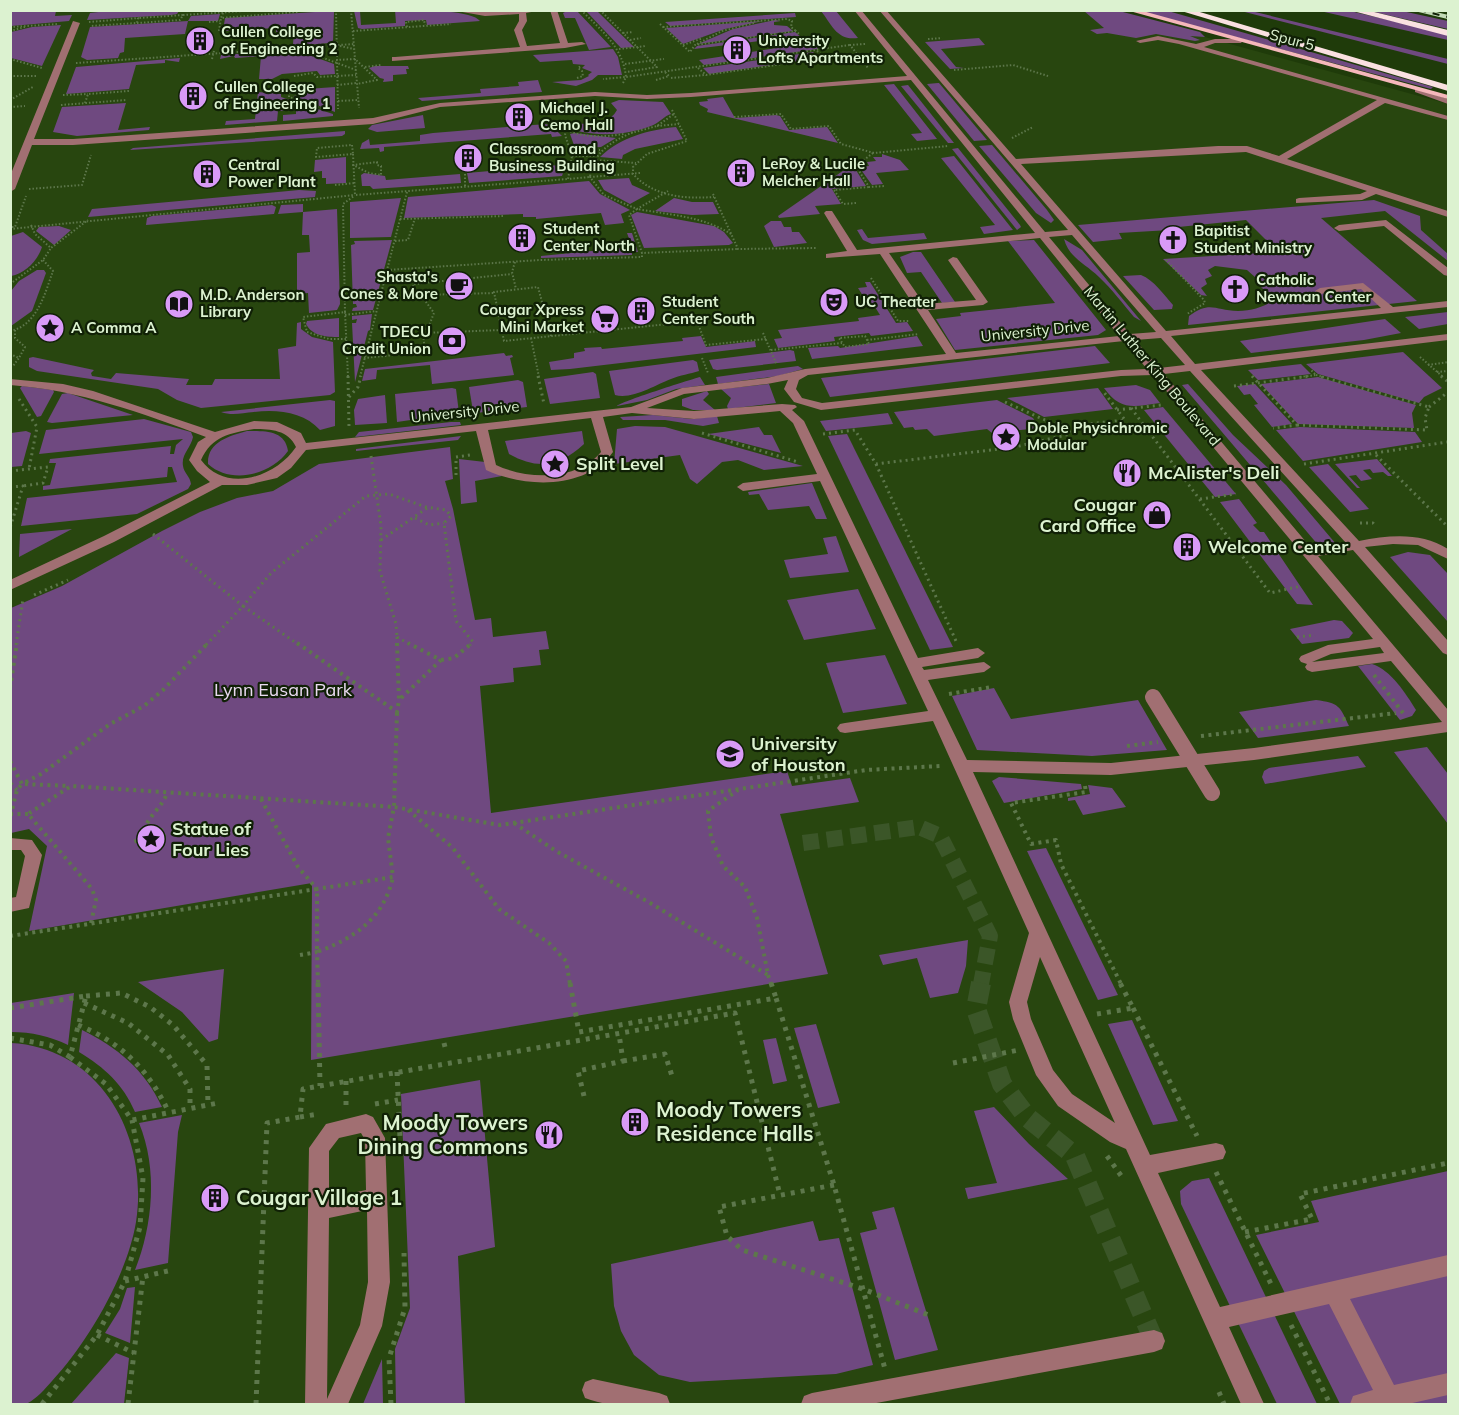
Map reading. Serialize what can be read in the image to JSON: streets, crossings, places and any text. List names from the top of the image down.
{
  "streets": {
    "highway": ["Spur 5"],
    "street": ["University Drive", "Martin Luther King Boulevard"]
  },
  "crossings": [
    ["University Drive", "Martin Luther King Boulevard"]
  ],
  "parks": ["Lynn Eusan Park"],
  "places": {
    "building": [
      "Cullen College of Engineering 2",
      "University Lofts Apartments",
      "Cullen College of Engineering 1",
      "Michael J. Cemo Hall",
      "Classroom and Business Building",
      "LeRoy & Lucile Melcher Hall",
      "Central Power Plant",
      "Student Center North",
      "Student Center South",
      "Welcome Center",
      "Moody Towers Residence Halls",
      "Cougar Village 1"
    ],
    "church": ["Bapitist Student Ministry", "Catholic Newman Center"],
    "cafe": ["Shasta's Cones & More"],
    "theatre": ["UC Theater"],
    "library": ["M.D. Anderson Library"],
    "supermarket": ["Cougar Xpress Mini Market"],
    "place": [
      "A Comma A",
      "Doble Physichromic Modular",
      "Split Level",
      "Statue of Four Lies"
    ],
    "bank": ["TDECU Credit Union"],
    "restaurant": ["McAlister's Deli", "Moody Towers Dining Commons"],
    "shop": ["Cougar Card Office"],
    "school or university": ["University of Houston"]
  }
}
